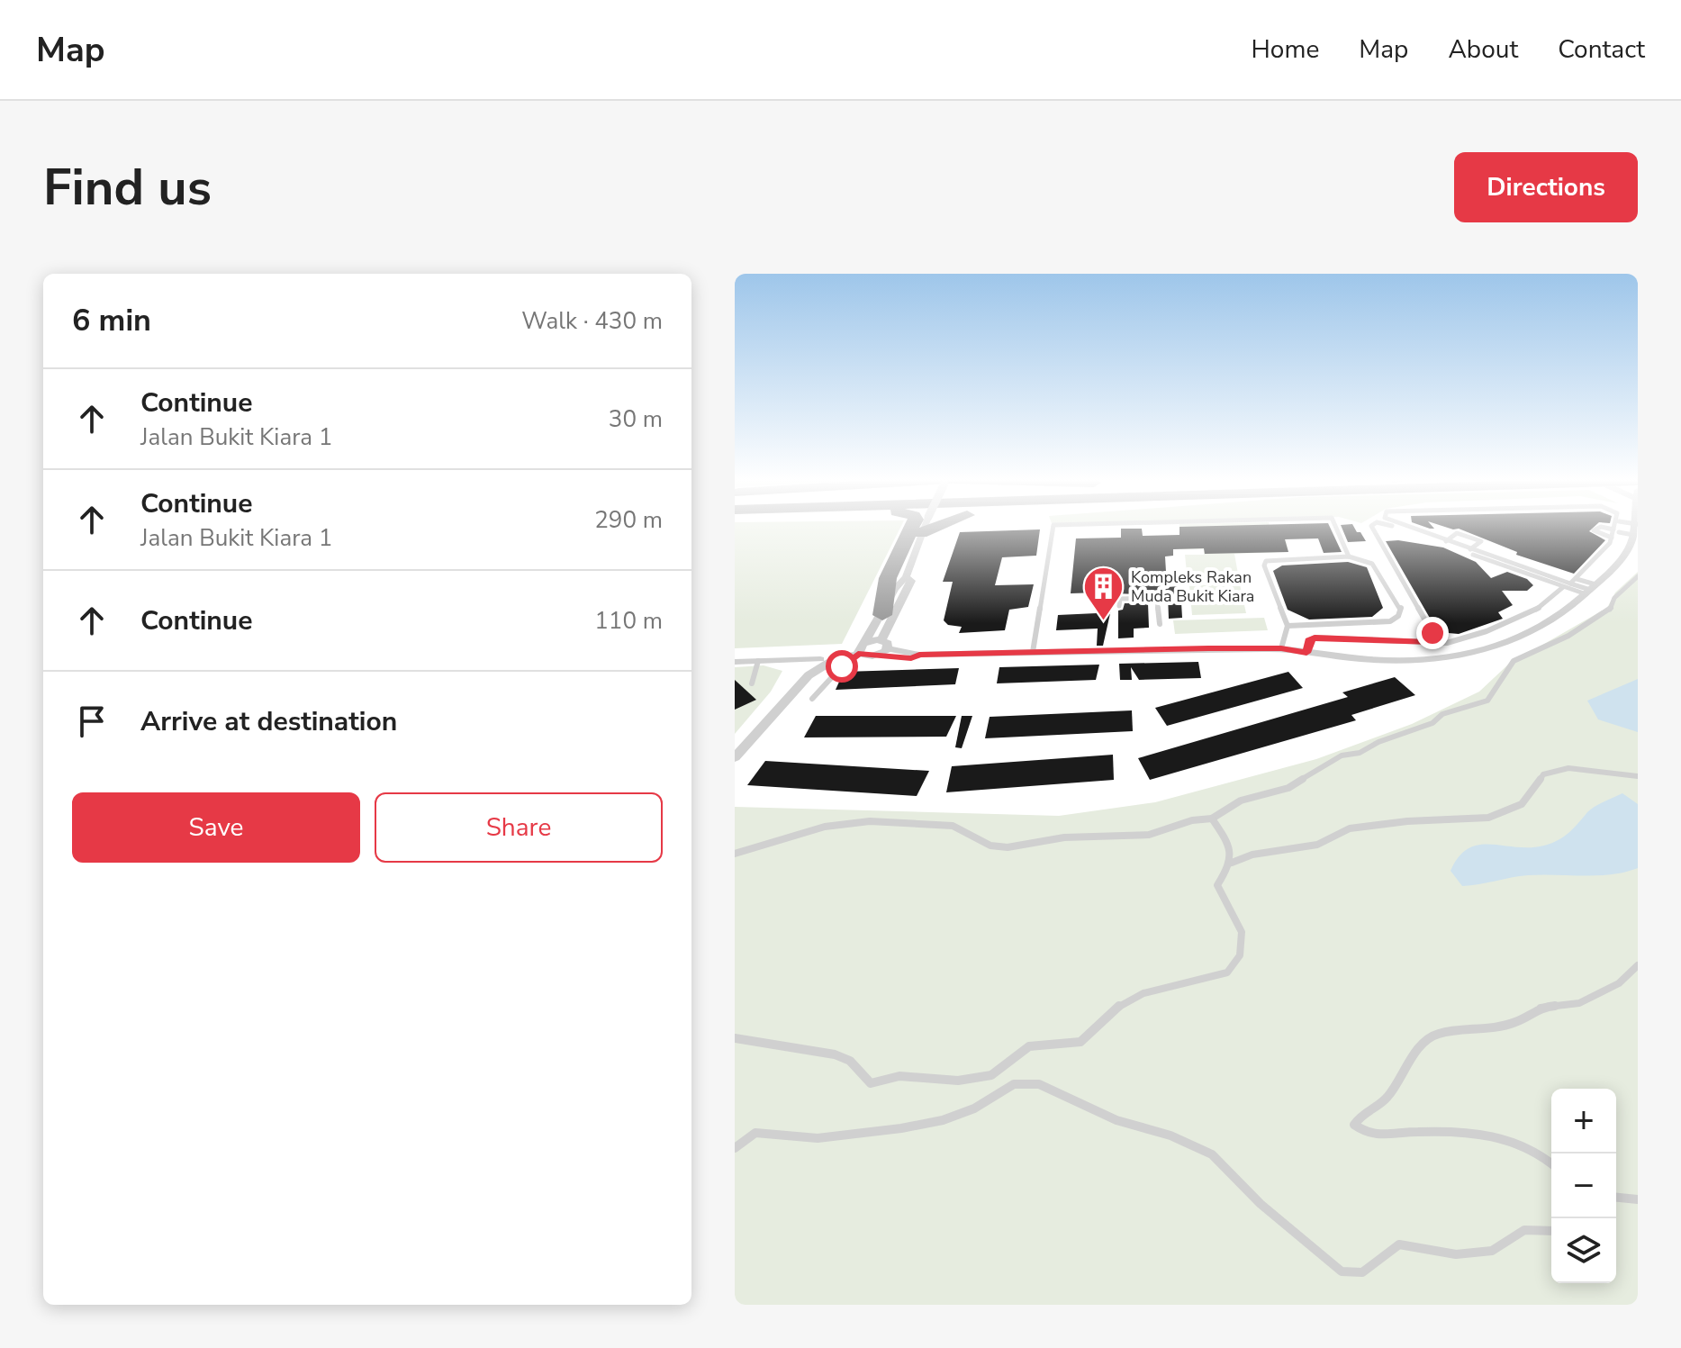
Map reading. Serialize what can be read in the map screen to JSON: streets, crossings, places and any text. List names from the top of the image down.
{
  "places": {
    "building": ["Kompleks Rakan Muda Bukit Kiara"]
  },
  "page": {
    "header": "Map",
    "nav": [
      "Home",
      "Map",
      "About",
      "Contact"
    ],
    "buttons": [
      "Directions",
      ["Save", "Share"]
    ],
    "title": "Find us",
    "heading": ["6 min", "Walk · 430 m"],
    "list": [
      ["Continue", "Jalan Bukit Kiara 1", "30 m"],
      ["Continue", "Jalan Bukit Kiara 1", "290 m"],
      ["Continue", "110 m"],
      "Arrive at destination"
    ],
    "map_buttons": ["+", "−"]
  }
}
